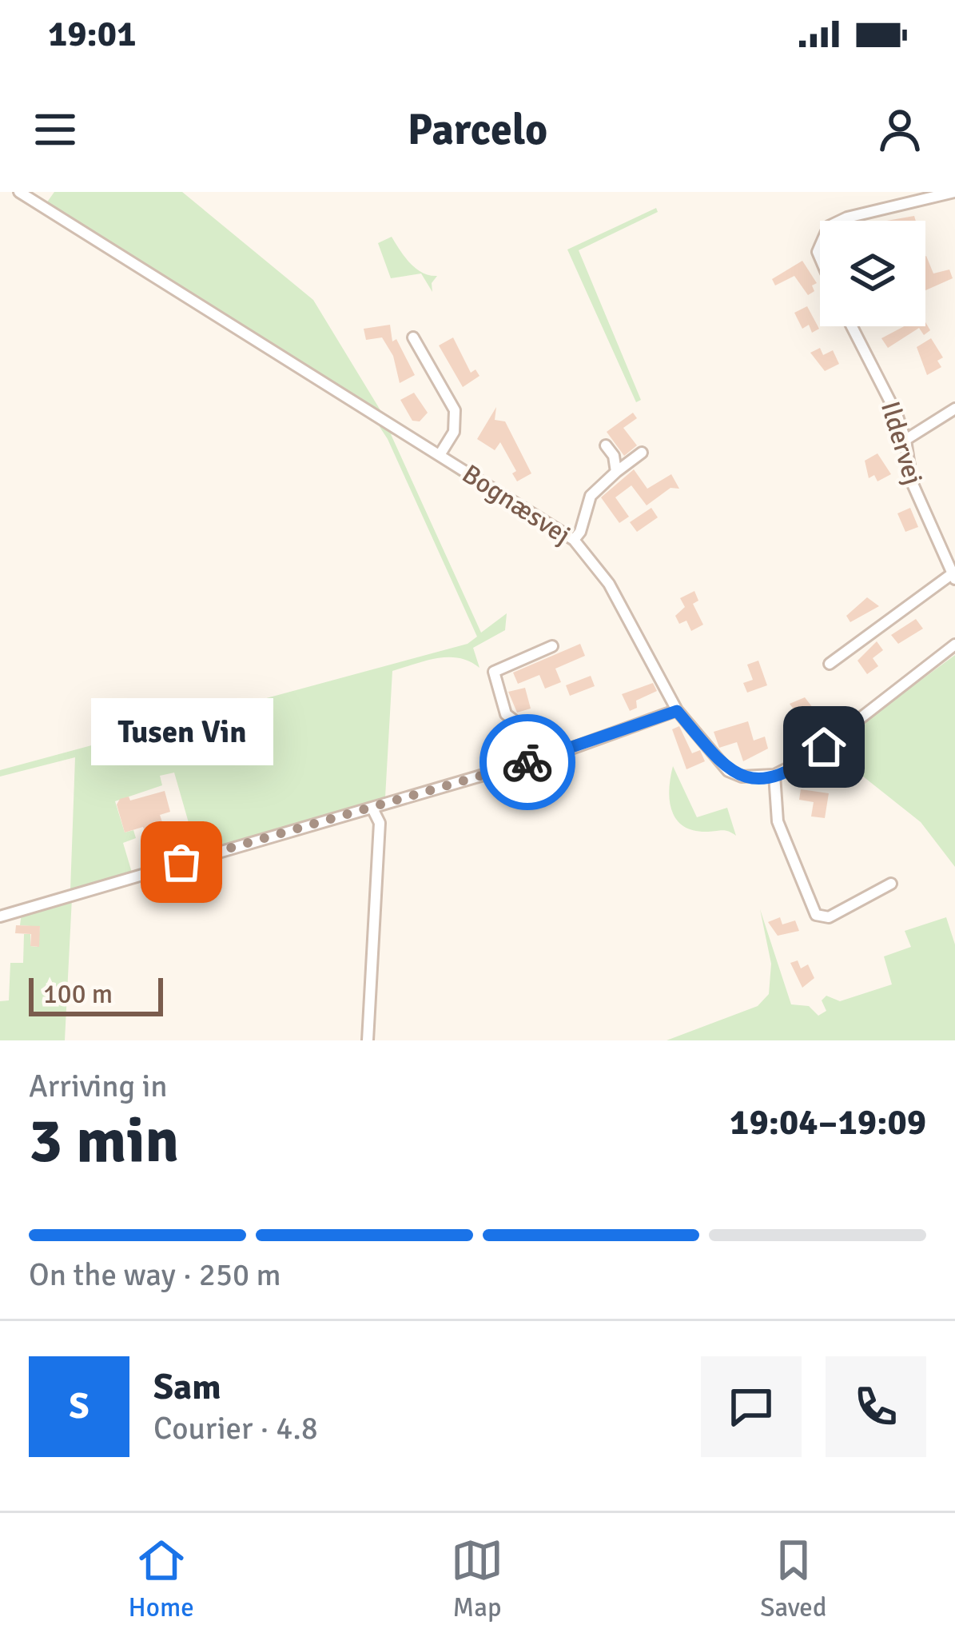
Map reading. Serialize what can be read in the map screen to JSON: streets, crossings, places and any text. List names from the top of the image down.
{
  "streets": {
    "street": ["Ildervej", "Bognæsvej"]
  },
  "places": ["Tusen Vin"],
  "scale_bar": "100 m",
  "page": {
    "status": "19:01",
    "header": "Parcelo",
    "bubble": "Tusen Vin",
    "scale": "100 m",
    "heading": ["3 min", "Arriving in", "19:04–19:09"],
    "panel": ["Sam", "Courier · 4.8"],
    "bar": "On the way · 250 m",
    "round": "S",
    "tabs": ["Home", "Map", "Saved"]
  }
}
